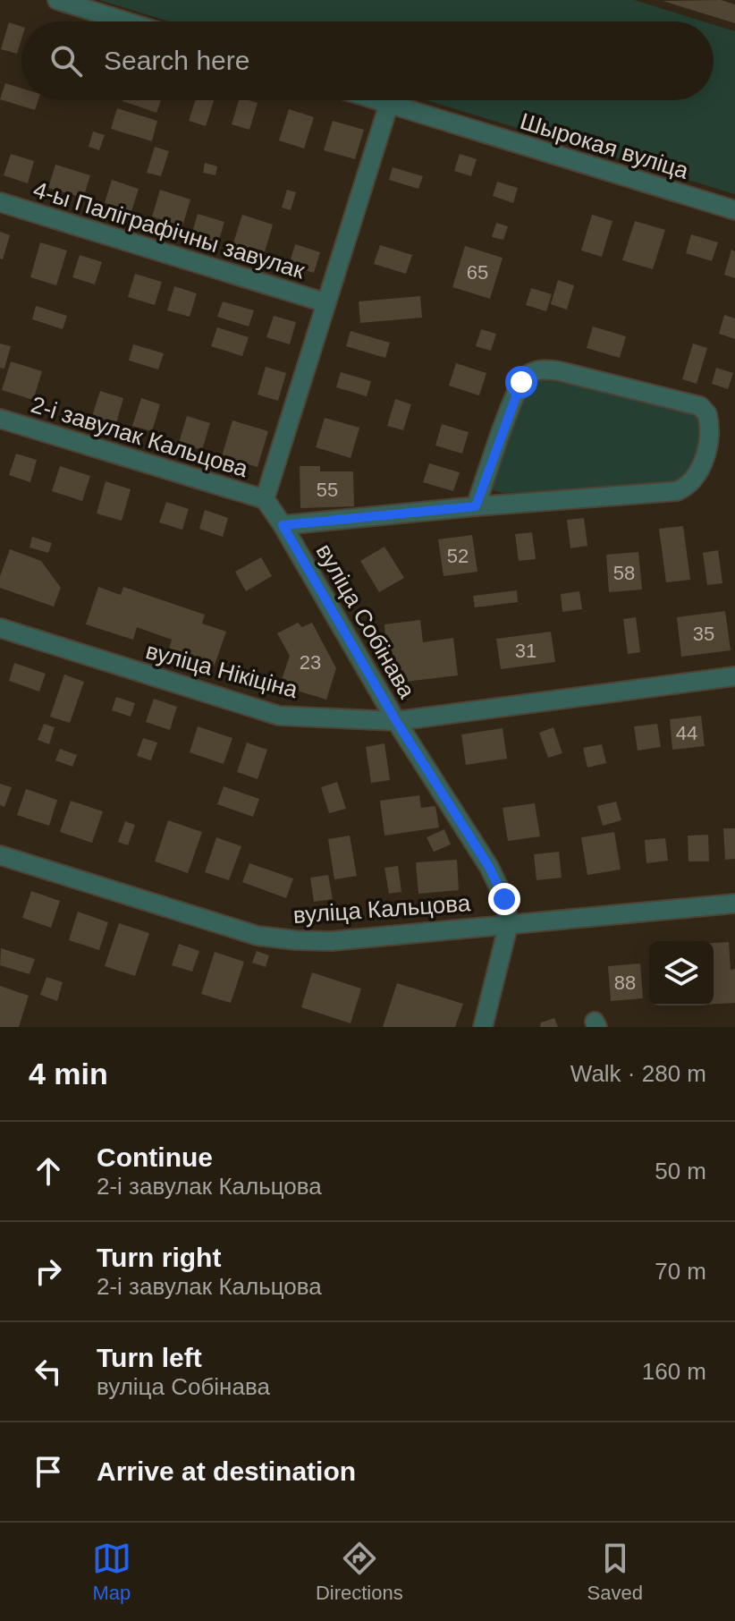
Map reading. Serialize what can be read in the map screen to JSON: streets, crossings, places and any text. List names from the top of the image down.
{
  "streets": {
    "street": [
      "Шырокая вуліца",
      "4-ы Паліграфічны завулак",
      "2-і завулак Кальцова",
      "вуліца Собінава",
      "вуліца Нікіціна",
      "вуліца Кальцова"
    ]
  },
  "crossings": [
    ["2-і завулак Кальцова", "вуліца Собінава"],
    ["вуліца Собінава", "вуліца Нікіціна"],
    ["вуліца Собінава", "вуліца Кальцова"]
  ],
  "house_numbers": [
    "65",
    "55",
    "52",
    "58",
    "35",
    "31",
    "23",
    "44",
    "88"
  ],
  "page": {
    "search": "Search here",
    "heading": ["4 min", "Walk · 280 m"],
    "list": [
      ["Continue", "2-і завулак Кальцова", "50 m"],
      ["Turn right", "2-і завулак Кальцова", "70 m"],
      ["Turn left", "вуліца Собінава", "160 m"],
      "Arrive at destination"
    ],
    "nav": ["Map", "Directions", "Saved"]
  }
}
